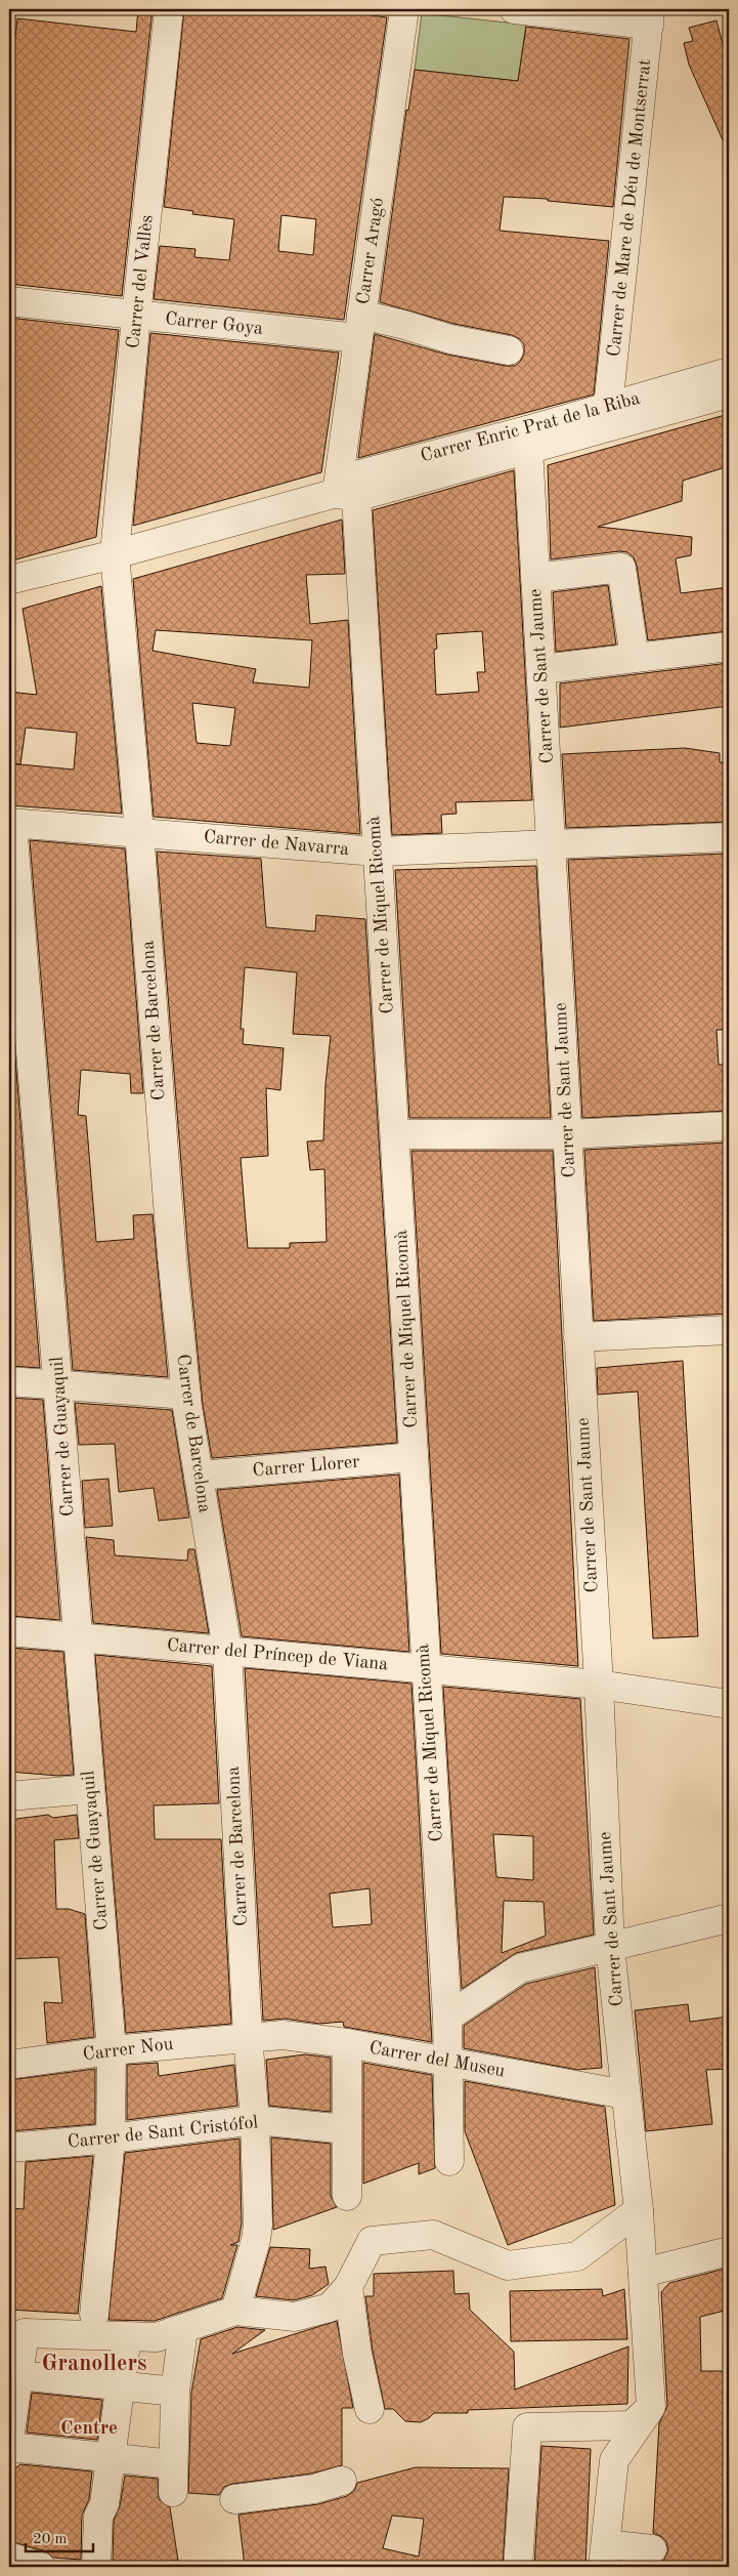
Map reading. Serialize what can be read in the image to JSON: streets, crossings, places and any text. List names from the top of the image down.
{
  "streets": {
    "street": [
      "Carrer de Mare de Déu de Montserrat",
      "Carrer Aragó",
      "Carrer del Vallès",
      "Carrer Goya",
      "Carrer Enric Prat de la Riba",
      "Carrer de Sant Jaume",
      "Carrer de Navarra",
      "Carrer de Miquel Ricomà",
      "Carrer de Barcelona",
      "Carrer de Guayaquil",
      "Carrer Llorer",
      "Carrer del Príncep de Viana",
      "Carrer Nou",
      "Carrer del Museu",
      "Carrer de Sant Cristófol"
    ]
  },
  "crossings": [
    ["Carrer de Mare de Déu de Montserrat", "Carrer Enric Prat de la Riba"],
    ["Carrer Aragó", "Carrer Goya"],
    ["Carrer Aragó", "Carrer Enric Prat de la Riba"],
    ["Carrer Aragó", "Carrer de Miquel Ricomà"],
    ["Carrer del Vallès", "Carrer Goya"],
    ["Carrer del Vallès", "Carrer Enric Prat de la Riba"],
    ["Carrer del Vallès", "Carrer de Barcelona"],
    ["Carrer Enric Prat de la Riba", "Carrer de Sant Jaume"],
    ["Carrer Enric Prat de la Riba", "Carrer de Miquel Ricomà"],
    ["Carrer Enric Prat de la Riba", "Carrer de Barcelona"],
    ["Carrer de Sant Jaume", "Carrer de Navarra"],
    ["Carrer de Sant Jaume", "Carrer del Príncep de Viana"],
    ["Carrer de Sant Jaume", "Carrer del Museu"],
    ["Carrer de Navarra", "Carrer de Miquel Ricomà"],
    ["Carrer de Navarra", "Carrer de Barcelona"],
    ["Carrer de Navarra", "Carrer de Guayaquil"],
    ["Carrer de Miquel Ricomà", "Carrer Llorer"],
    ["Carrer de Miquel Ricomà", "Carrer del Príncep de Viana"],
    ["Carrer de Miquel Ricomà", "Carrer del Museu"],
    ["Carrer de Barcelona", "Carrer Llorer"],
    ["Carrer de Barcelona", "Carrer del Príncep de Viana"],
    ["Carrer de Barcelona", "Carrer Nou"],
    ["Carrer de Barcelona", "Carrer del Museu"],
    ["Carrer de Barcelona", "Carrer de Sant Cristófol"],
    ["Carrer de Guayaquil", "Carrer del Príncep de Viana"],
    ["Carrer de Guayaquil", "Carrer Nou"],
    ["Carrer de Guayaquil", "Carrer de Sant Cristófol"],
    ["Carrer Nou", "Carrer del Museu"]
  ],
  "districts": ["Granollers", "Centre"],
  "scale_bar": "20 m"
}
